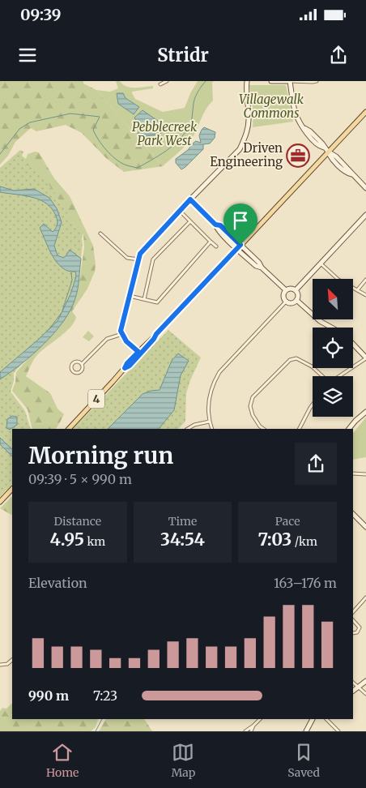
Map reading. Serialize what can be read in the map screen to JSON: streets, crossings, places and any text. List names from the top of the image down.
{
  "streets": {
    "main road": ["4"]
  },
  "parks": ["Villagewalk Commons", "Pebblecreek Park West"],
  "places": {
    "office": ["Driven Engineering"]
  },
  "north": "top left",
  "page": {
    "status": "09:39",
    "header": "Stridr",
    "heading": ["Morning run", "09:39 · 5 × 990 m"],
    "stats": [
      ["Distance", "4.95 km"],
      ["Time", "34:54"],
      ["Pace", "7:03 /km"]
    ],
    "chart": ["Elevation", "163–176 m"],
    "list": [
      {
        "name": "990 m",
        "note": "7:23"
      }
    ],
    "tabs": ["Home", "Map", "Saved"]
  }
}
